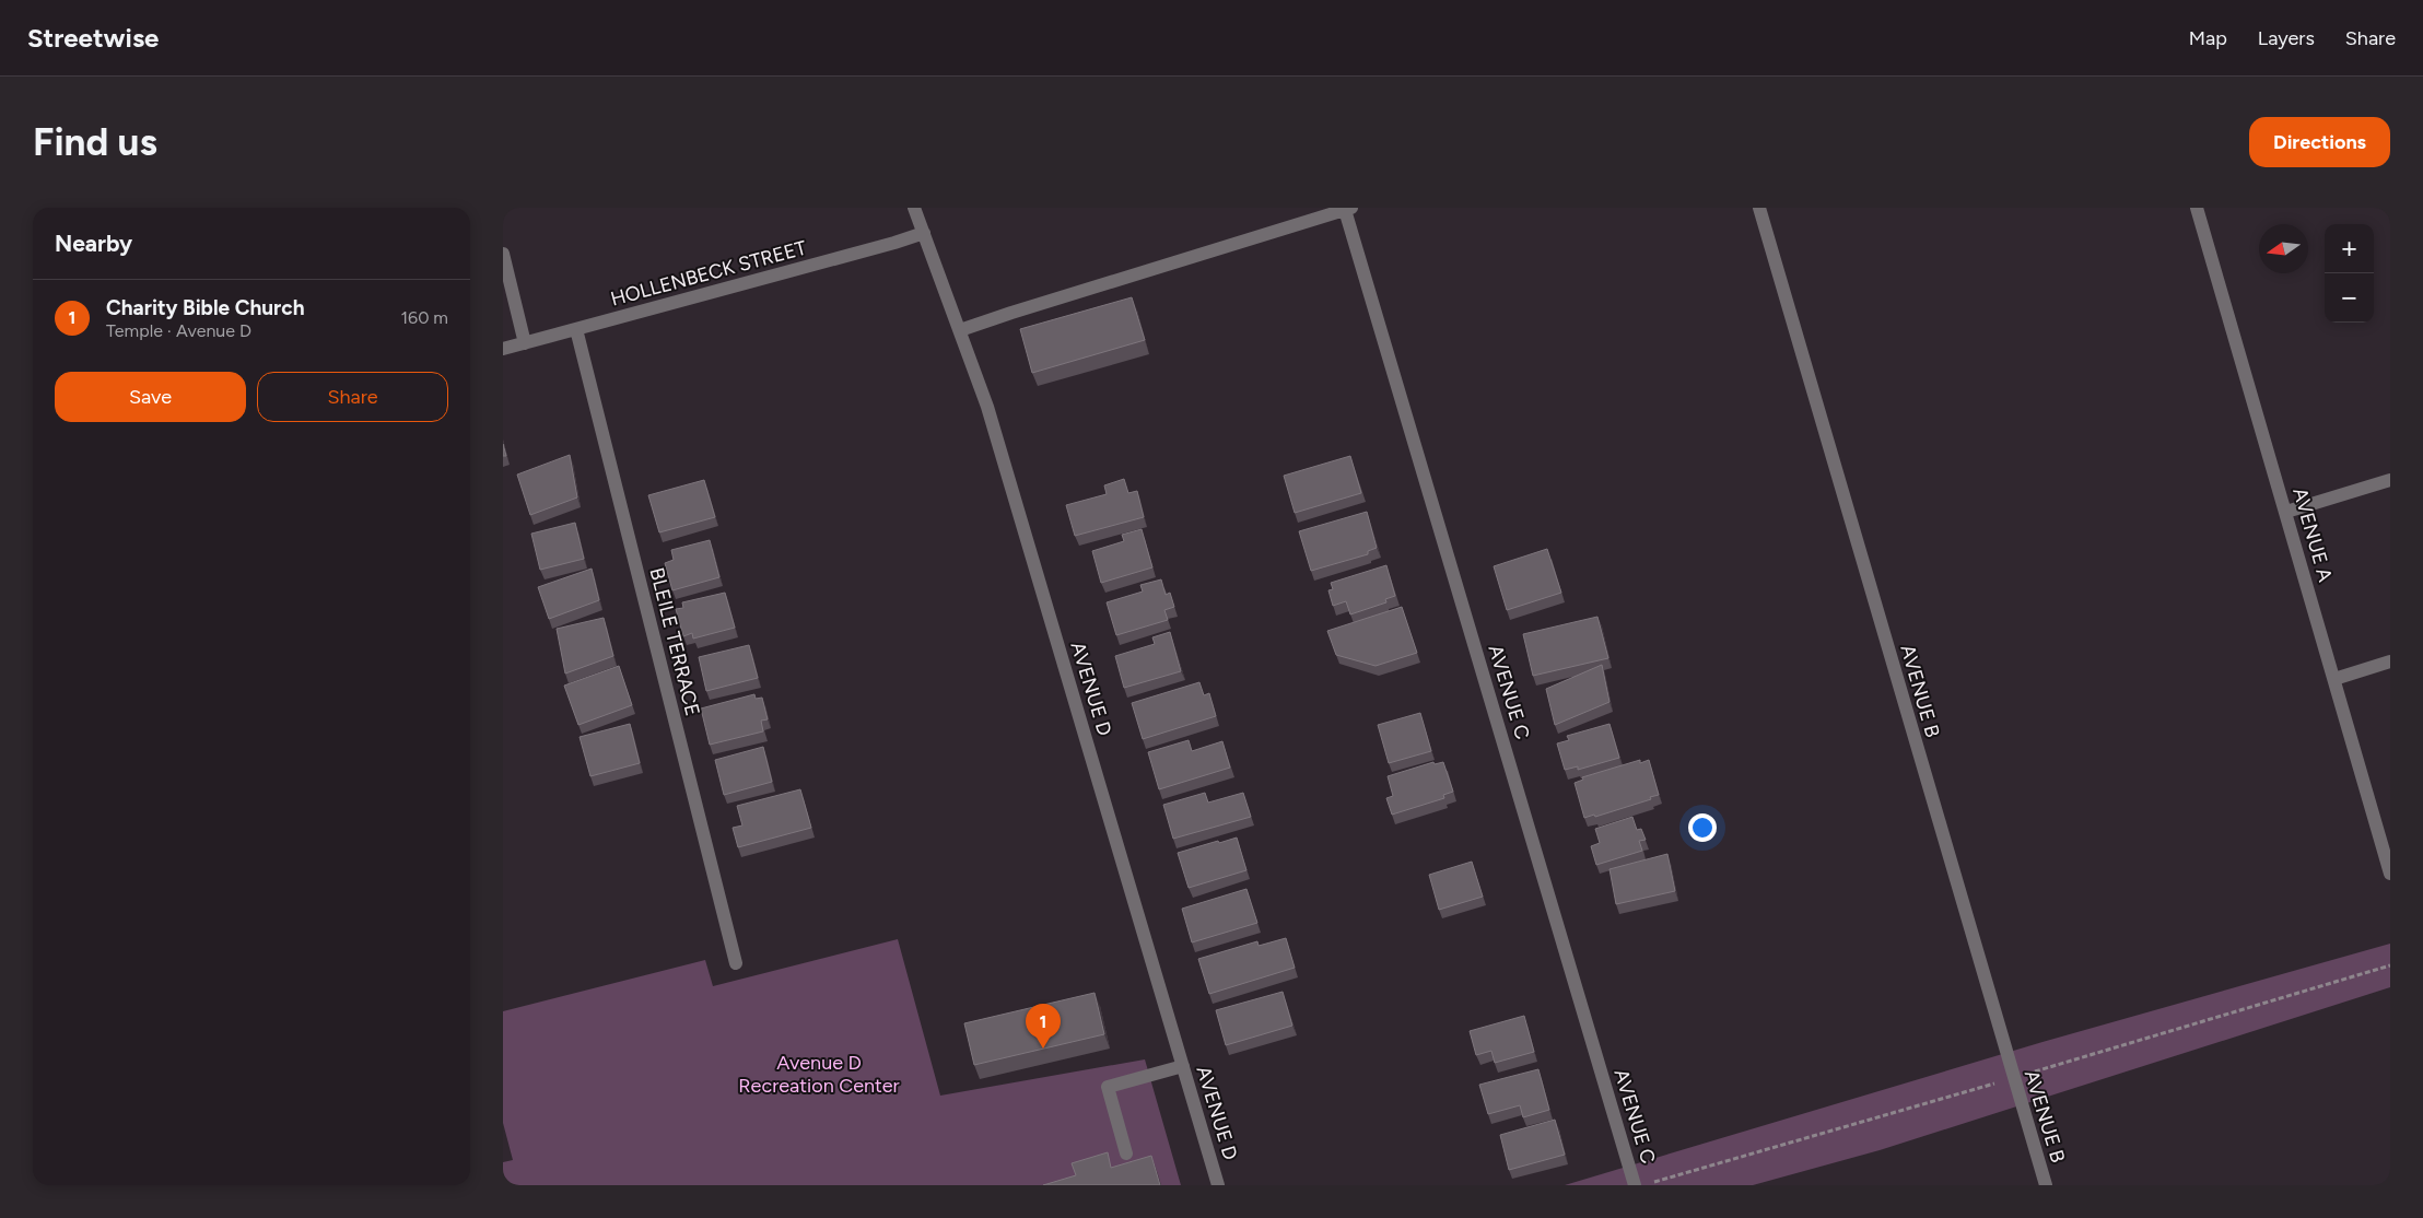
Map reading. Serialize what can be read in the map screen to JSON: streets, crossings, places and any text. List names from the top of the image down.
{
  "streets": {
    "street": [
      "HOLLENBECK STREET",
      "AVENUE A",
      "BLEILE TERRACE",
      "AVENUE D",
      "AVENUE B",
      "AVENUE C"
    ]
  },
  "crossings": [
    ["HOLLENBECK STREET", "BLEILE TERRACE"],
    ["HOLLENBECK STREET", "AVENUE D"]
  ],
  "parks": ["Avenue D Recreation Center"],
  "north": "left",
  "page": {
    "header": "Streetwise",
    "nav": ["Map", "Layers", "Share"],
    "buttons": [
      "Directions",
      ["Save", "Share"]
    ],
    "title": "Find us",
    "heading": "Nearby",
    "map_buttons": ["+", "−"],
    "list": [
      {
        "mark": "1",
        "name": "Charity Bible Church",
        "note": "Temple · Avenue D",
        "value": "160 m"
      }
    ],
    "pins": "1"
  }
}
